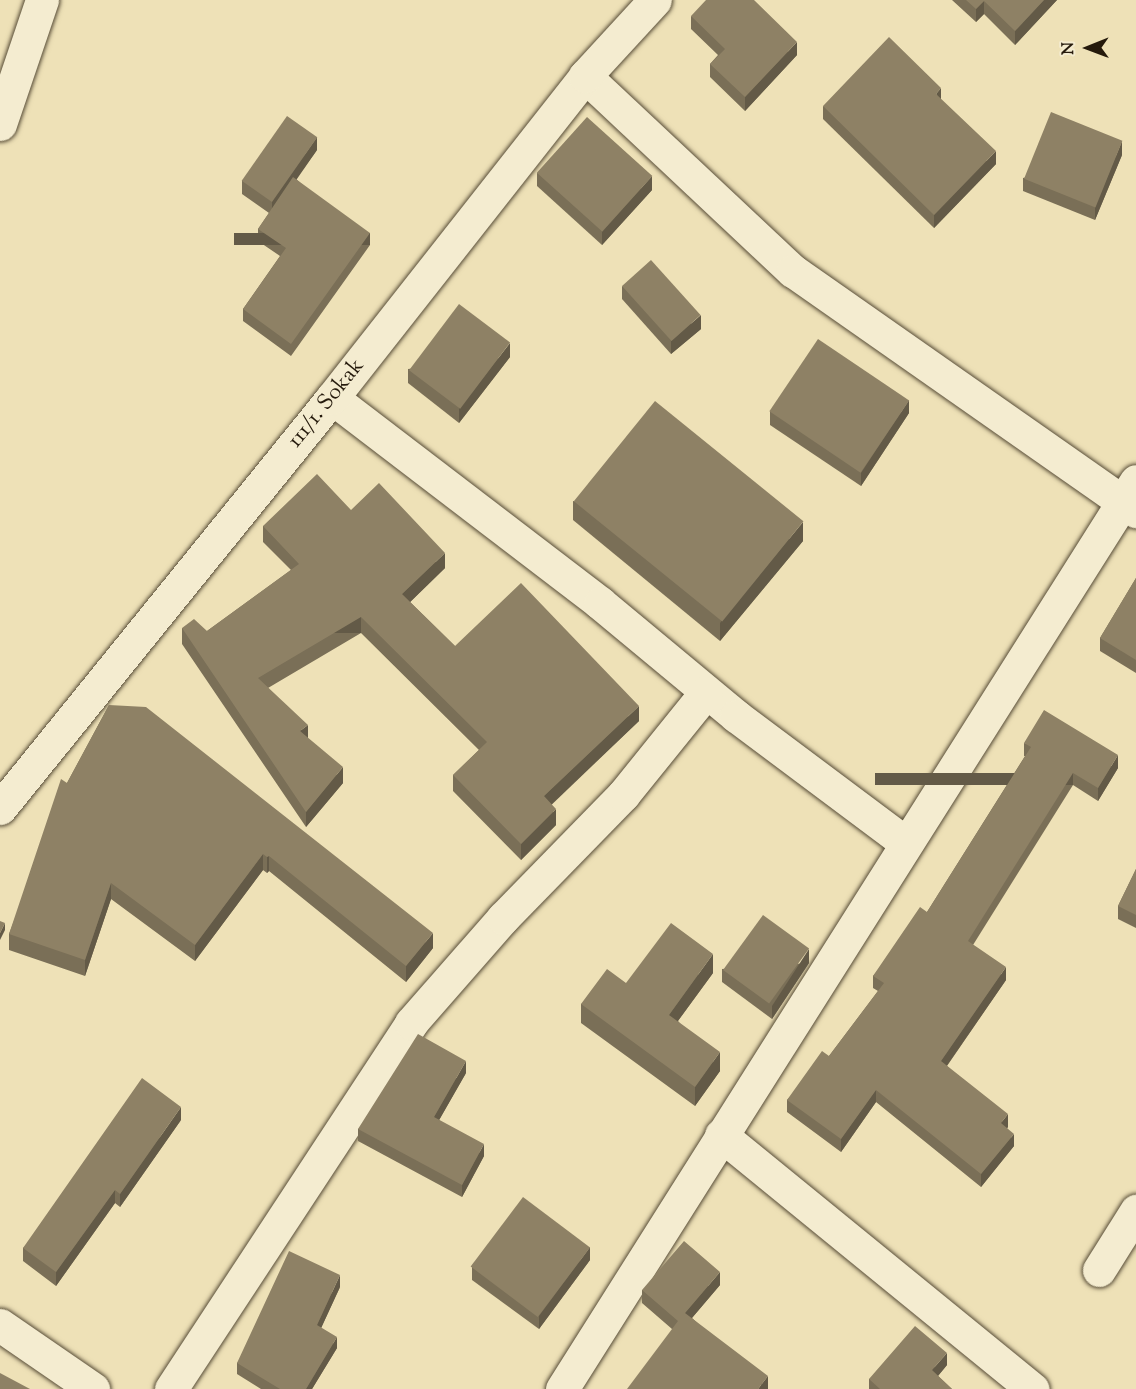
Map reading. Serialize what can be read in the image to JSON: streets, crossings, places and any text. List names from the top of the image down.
{
  "streets": {
    "street": ["111/1. Sokak"]
  },
  "north": "left"
}
